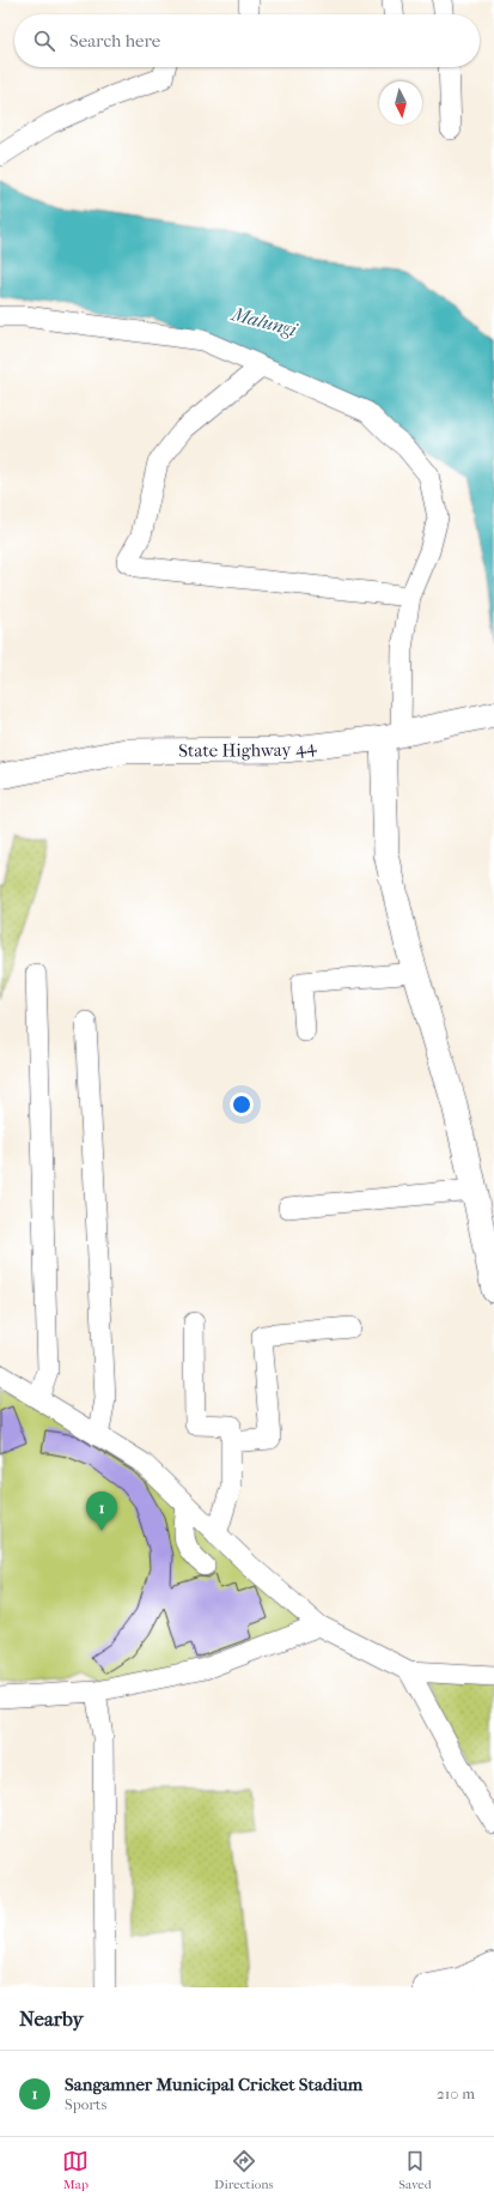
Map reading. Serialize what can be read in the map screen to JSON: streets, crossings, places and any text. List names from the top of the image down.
{
  "streets": {
    "main road": ["State Highway 44"]
  },
  "water": ["Malungi"],
  "north": "bottom",
  "page": {
    "search": "Search here",
    "pins": "1",
    "heading": "Nearby",
    "list": [
      {
        "mark": "1",
        "name": "Sangamner Municipal Cricket Stadium",
        "note": "Sports",
        "value": "210 m"
      }
    ],
    "nav": ["Map", "Directions", "Saved"]
  }
}
